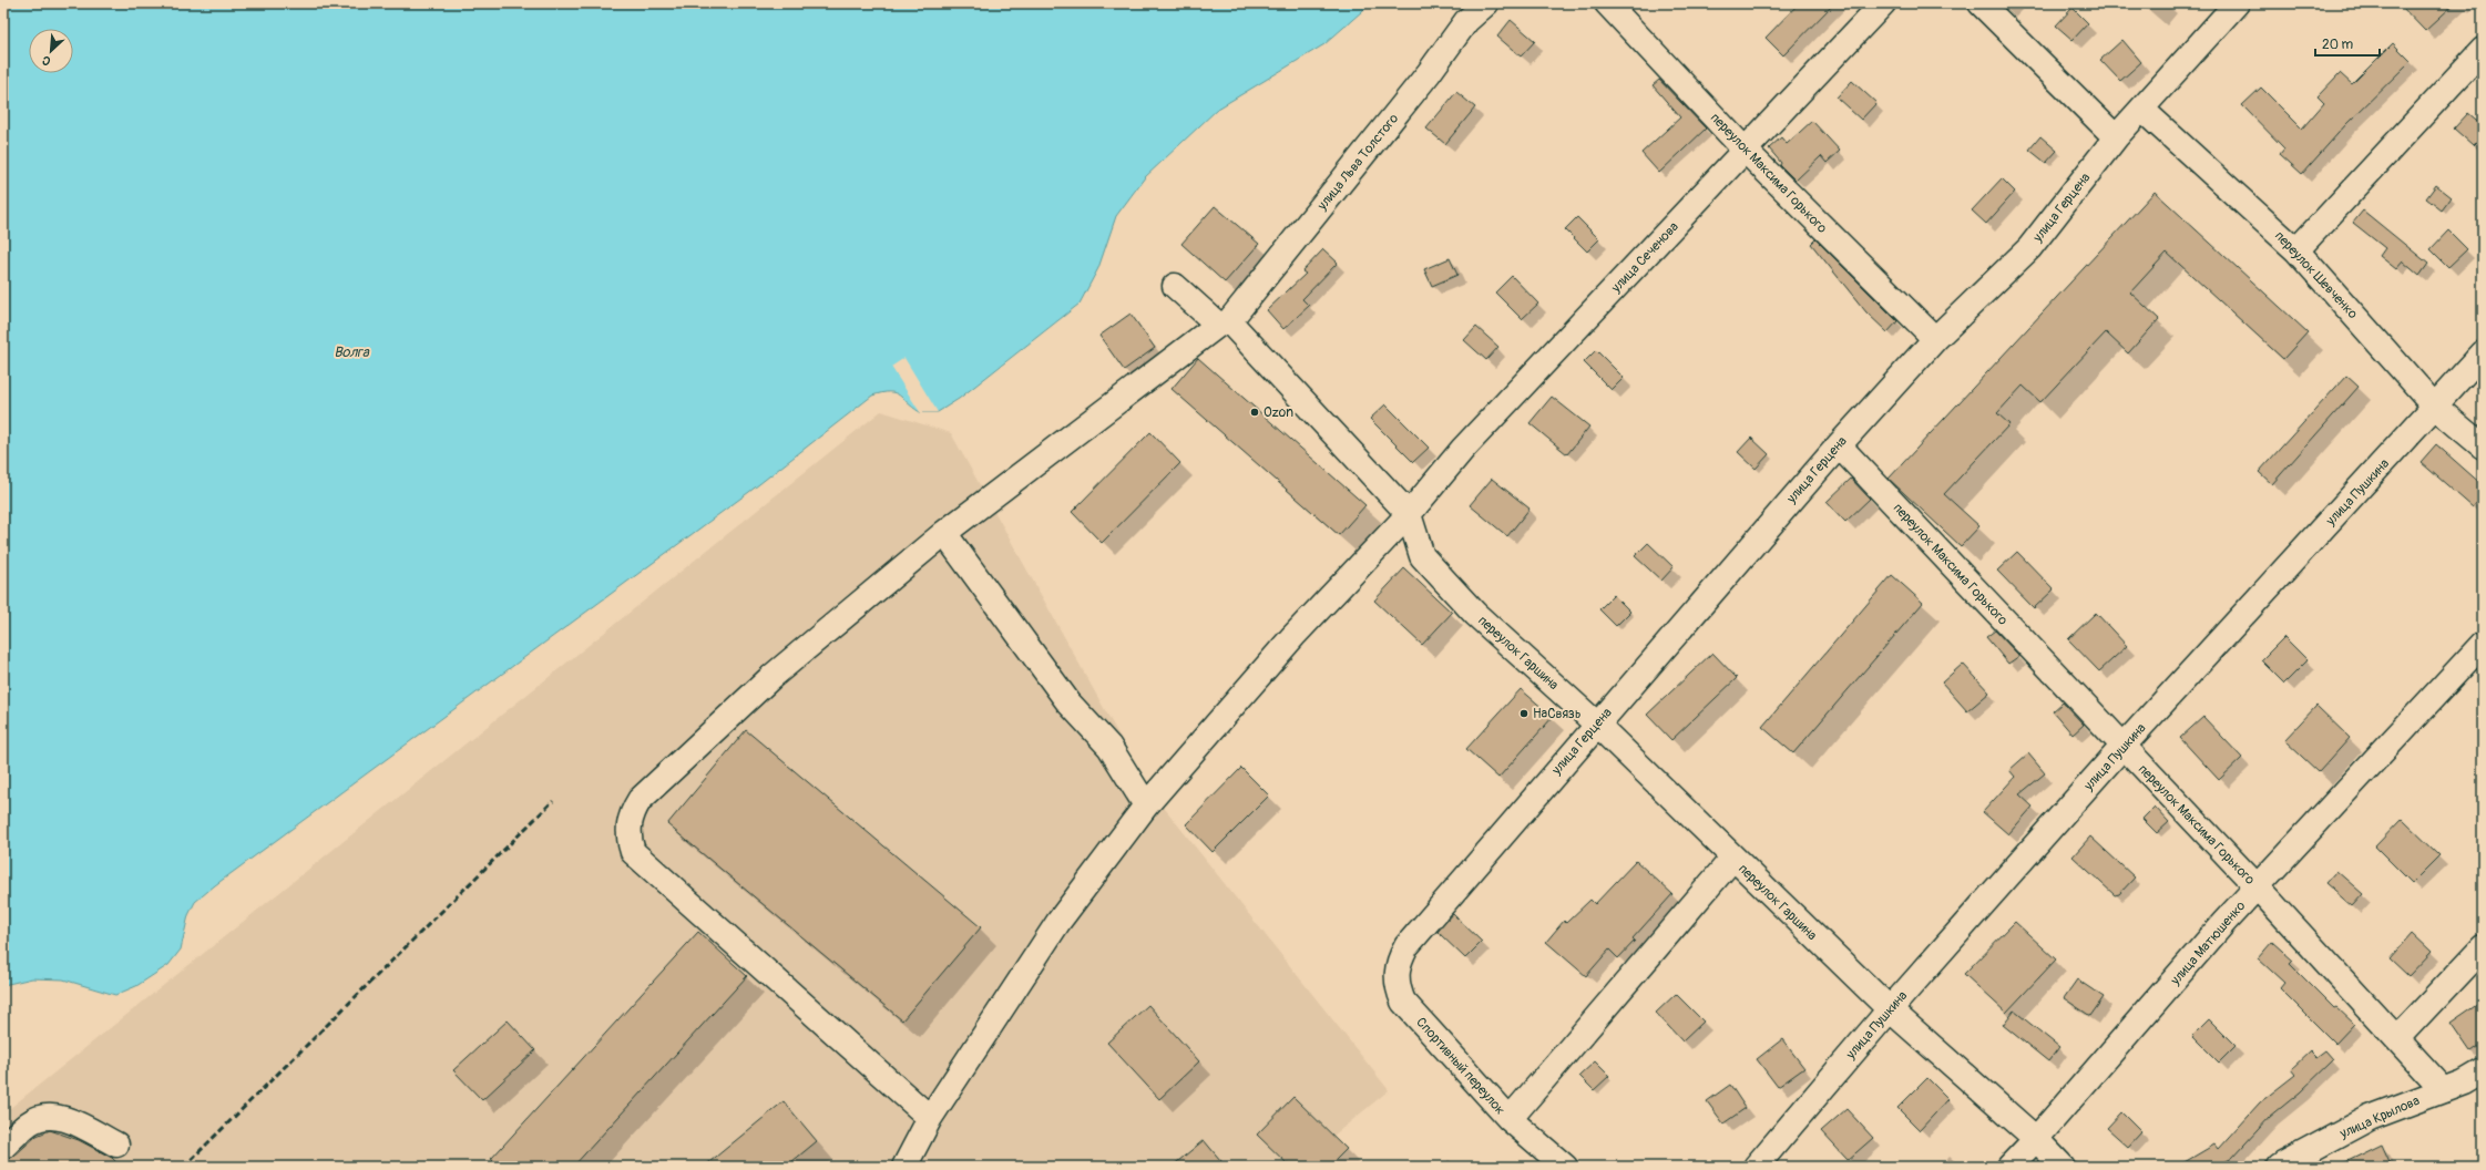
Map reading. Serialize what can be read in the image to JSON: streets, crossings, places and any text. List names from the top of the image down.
{
  "streets": {
    "street": [
      "улица Льва Толстого",
      "переулок Максима Горького",
      "улица Герцена",
      "улица Сеченова",
      "переулок Шевченко",
      "улица Пушкина",
      "переулок Гаршина",
      "улица Матюшенко",
      "Спортивный переулок",
      "улица Крылова"
    ]
  },
  "crossings": [
    ["улица Льва Толстого", "улица Сеченова"],
    ["улица Льва Толстого", "переулок Гаршина"],
    ["переулок Максима Горького", "улица Герцена"],
    ["переулок Максима Горького", "улица Сеченова"],
    ["переулок Максима Горького", "улица Пушкина"],
    ["переулок Максима Горького", "улица Матюшенко"],
    ["переулок Максима Горького", "улица Крылова"],
    ["улица Герцена", "переулок Шевченко"],
    ["улица Герцена", "переулок Гаршина"],
    ["улица Герцена", "Спортивный переулок"],
    ["улица Сеченова", "переулок Гаршина"],
    ["переулок Шевченко", "улица Пушкина"],
    ["улица Пушкина", "переулок Гаршина"],
    ["переулок Гаршина", "улица Матюшенко"]
  ],
  "water": ["Волга"],
  "places": ["Ozon", "НаСвязь"],
  "scale_bar": "20 m",
  "north": "bottom left"
}
